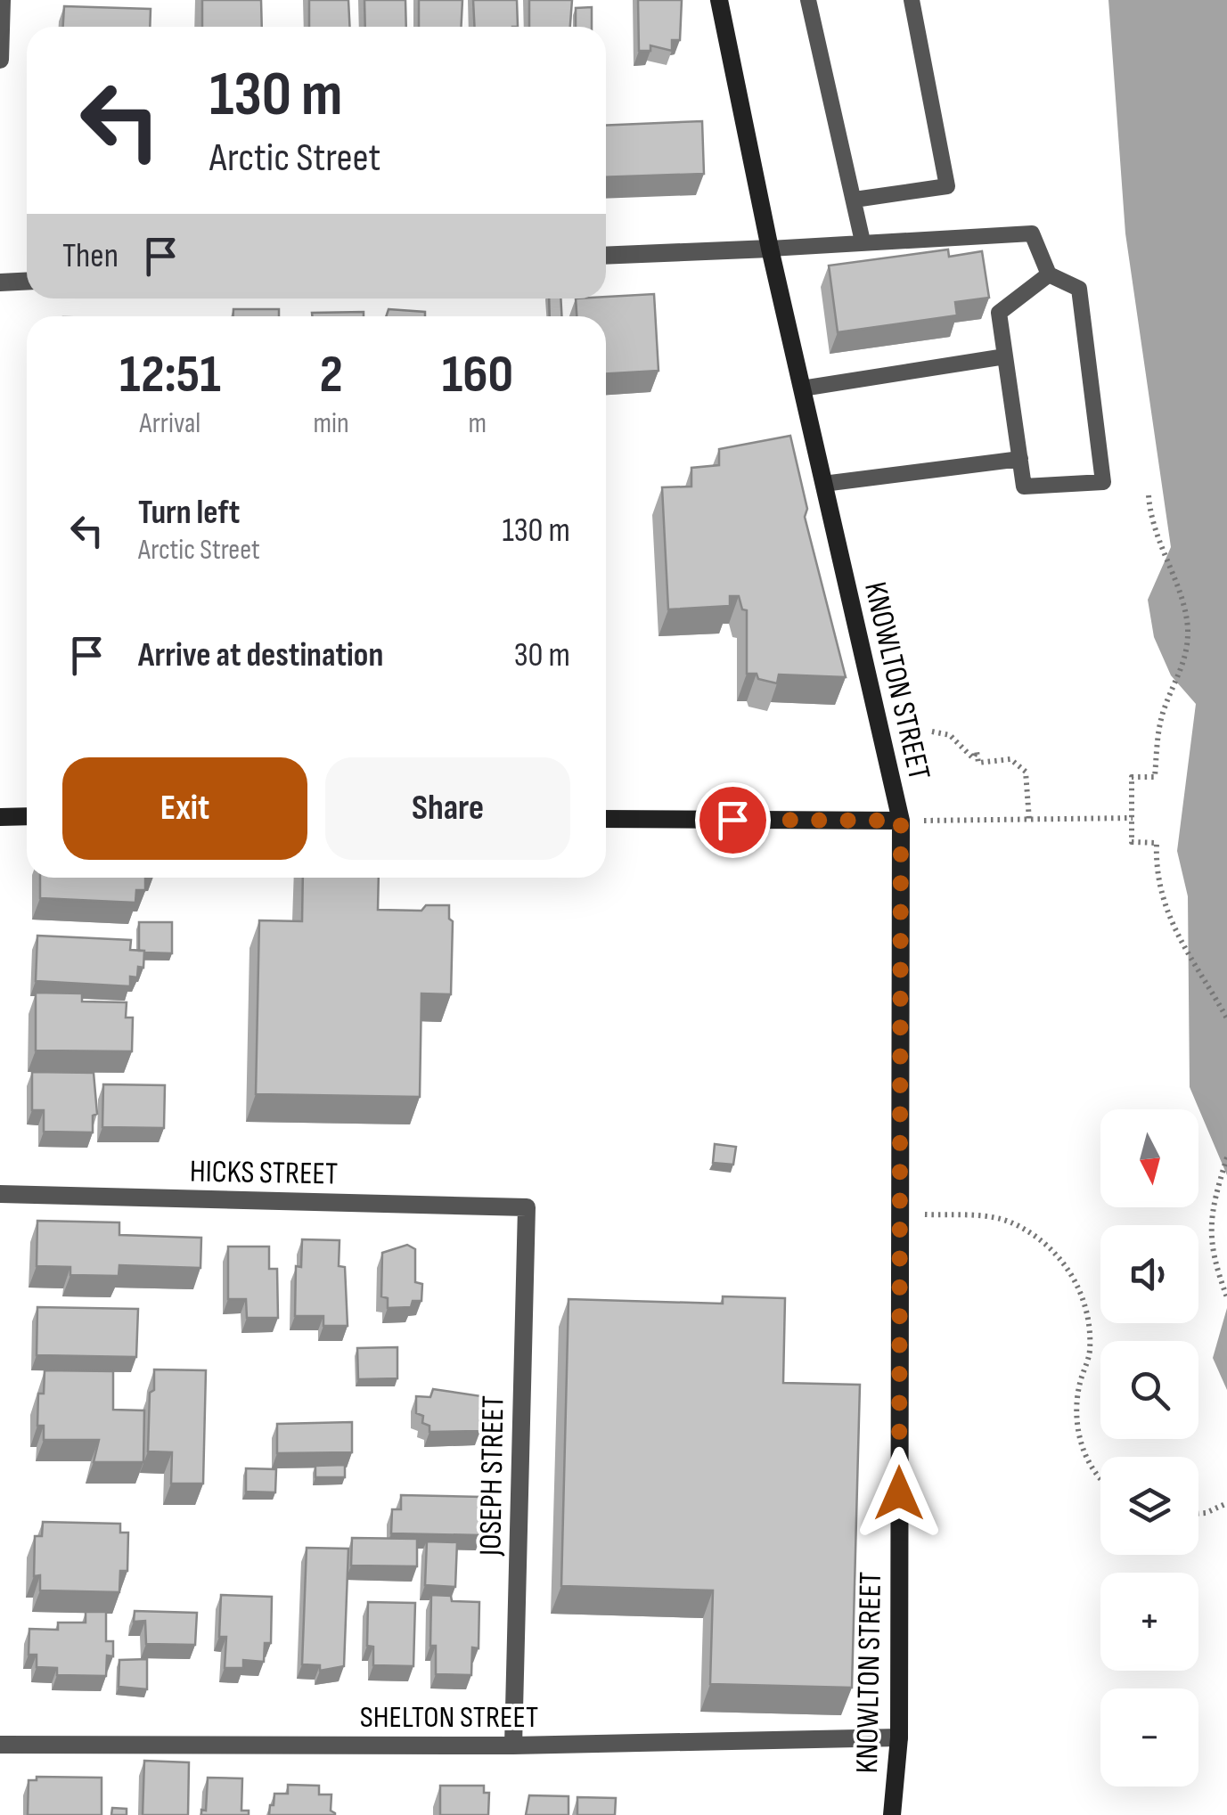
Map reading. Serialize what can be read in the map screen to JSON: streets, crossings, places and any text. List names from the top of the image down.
{
  "streets": {
    "main road": ["KNOWLTON STREET"],
    "street": ["HICKS STREET", "JOSEPH STREET", "SHELTON STREET"]
  },
  "crossings": [
    ["KNOWLTON STREET", "SHELTON STREET"],
    ["HICKS STREET", "JOSEPH STREET"],
    ["JOSEPH STREET", "SHELTON STREET"]
  ],
  "north": "bottom",
  "page": {
    "turn": ["130 m", "Arctic Street"],
    "then": "Then",
    "eta": [
      "12:51",
      "Arrival",
      "2",
      "min",
      "160",
      "m"
    ],
    "list": [
      {
        "name": "Turn left",
        "note": "Arctic Street",
        "value": "130 m"
      },
      {
        "name": "Arrive at destination",
        "value": "30 m"
      }
    ],
    "buttons": ["Exit", "Share"],
    "map_buttons": ["+", "−"]
  }
}
